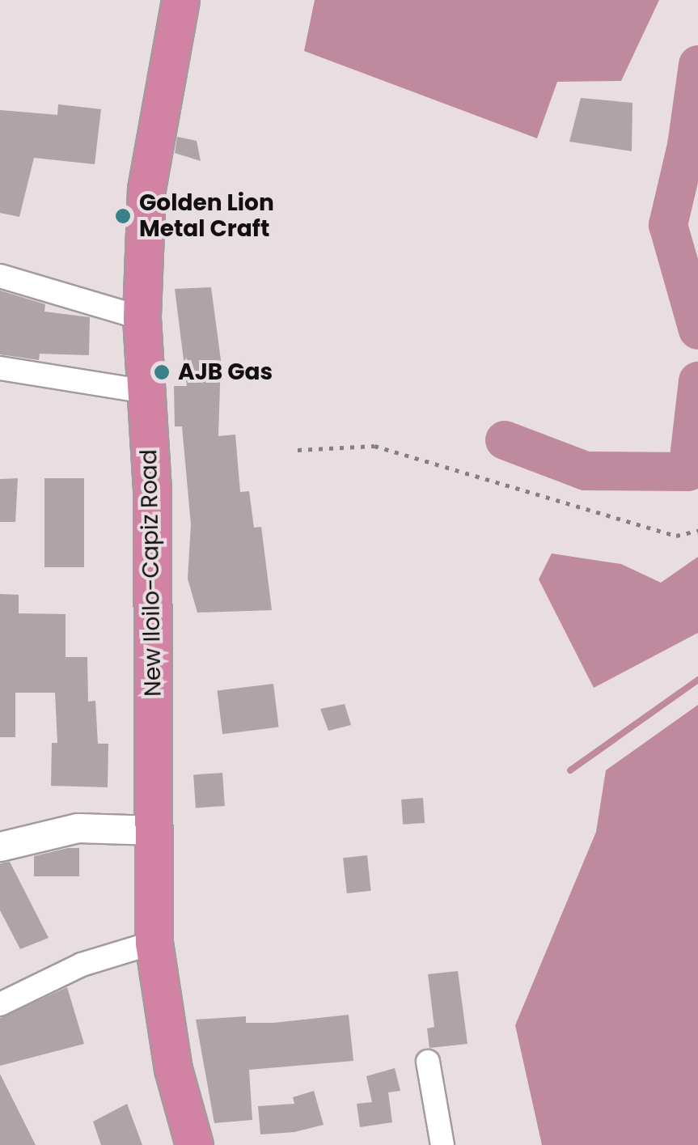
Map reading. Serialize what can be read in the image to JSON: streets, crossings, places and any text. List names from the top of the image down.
{
  "streets": {
    "highway": ["New Iloilo-Capiz Road"]
  },
  "places": ["Golden Lion Metal Craft", "AJB Gas"]
}
